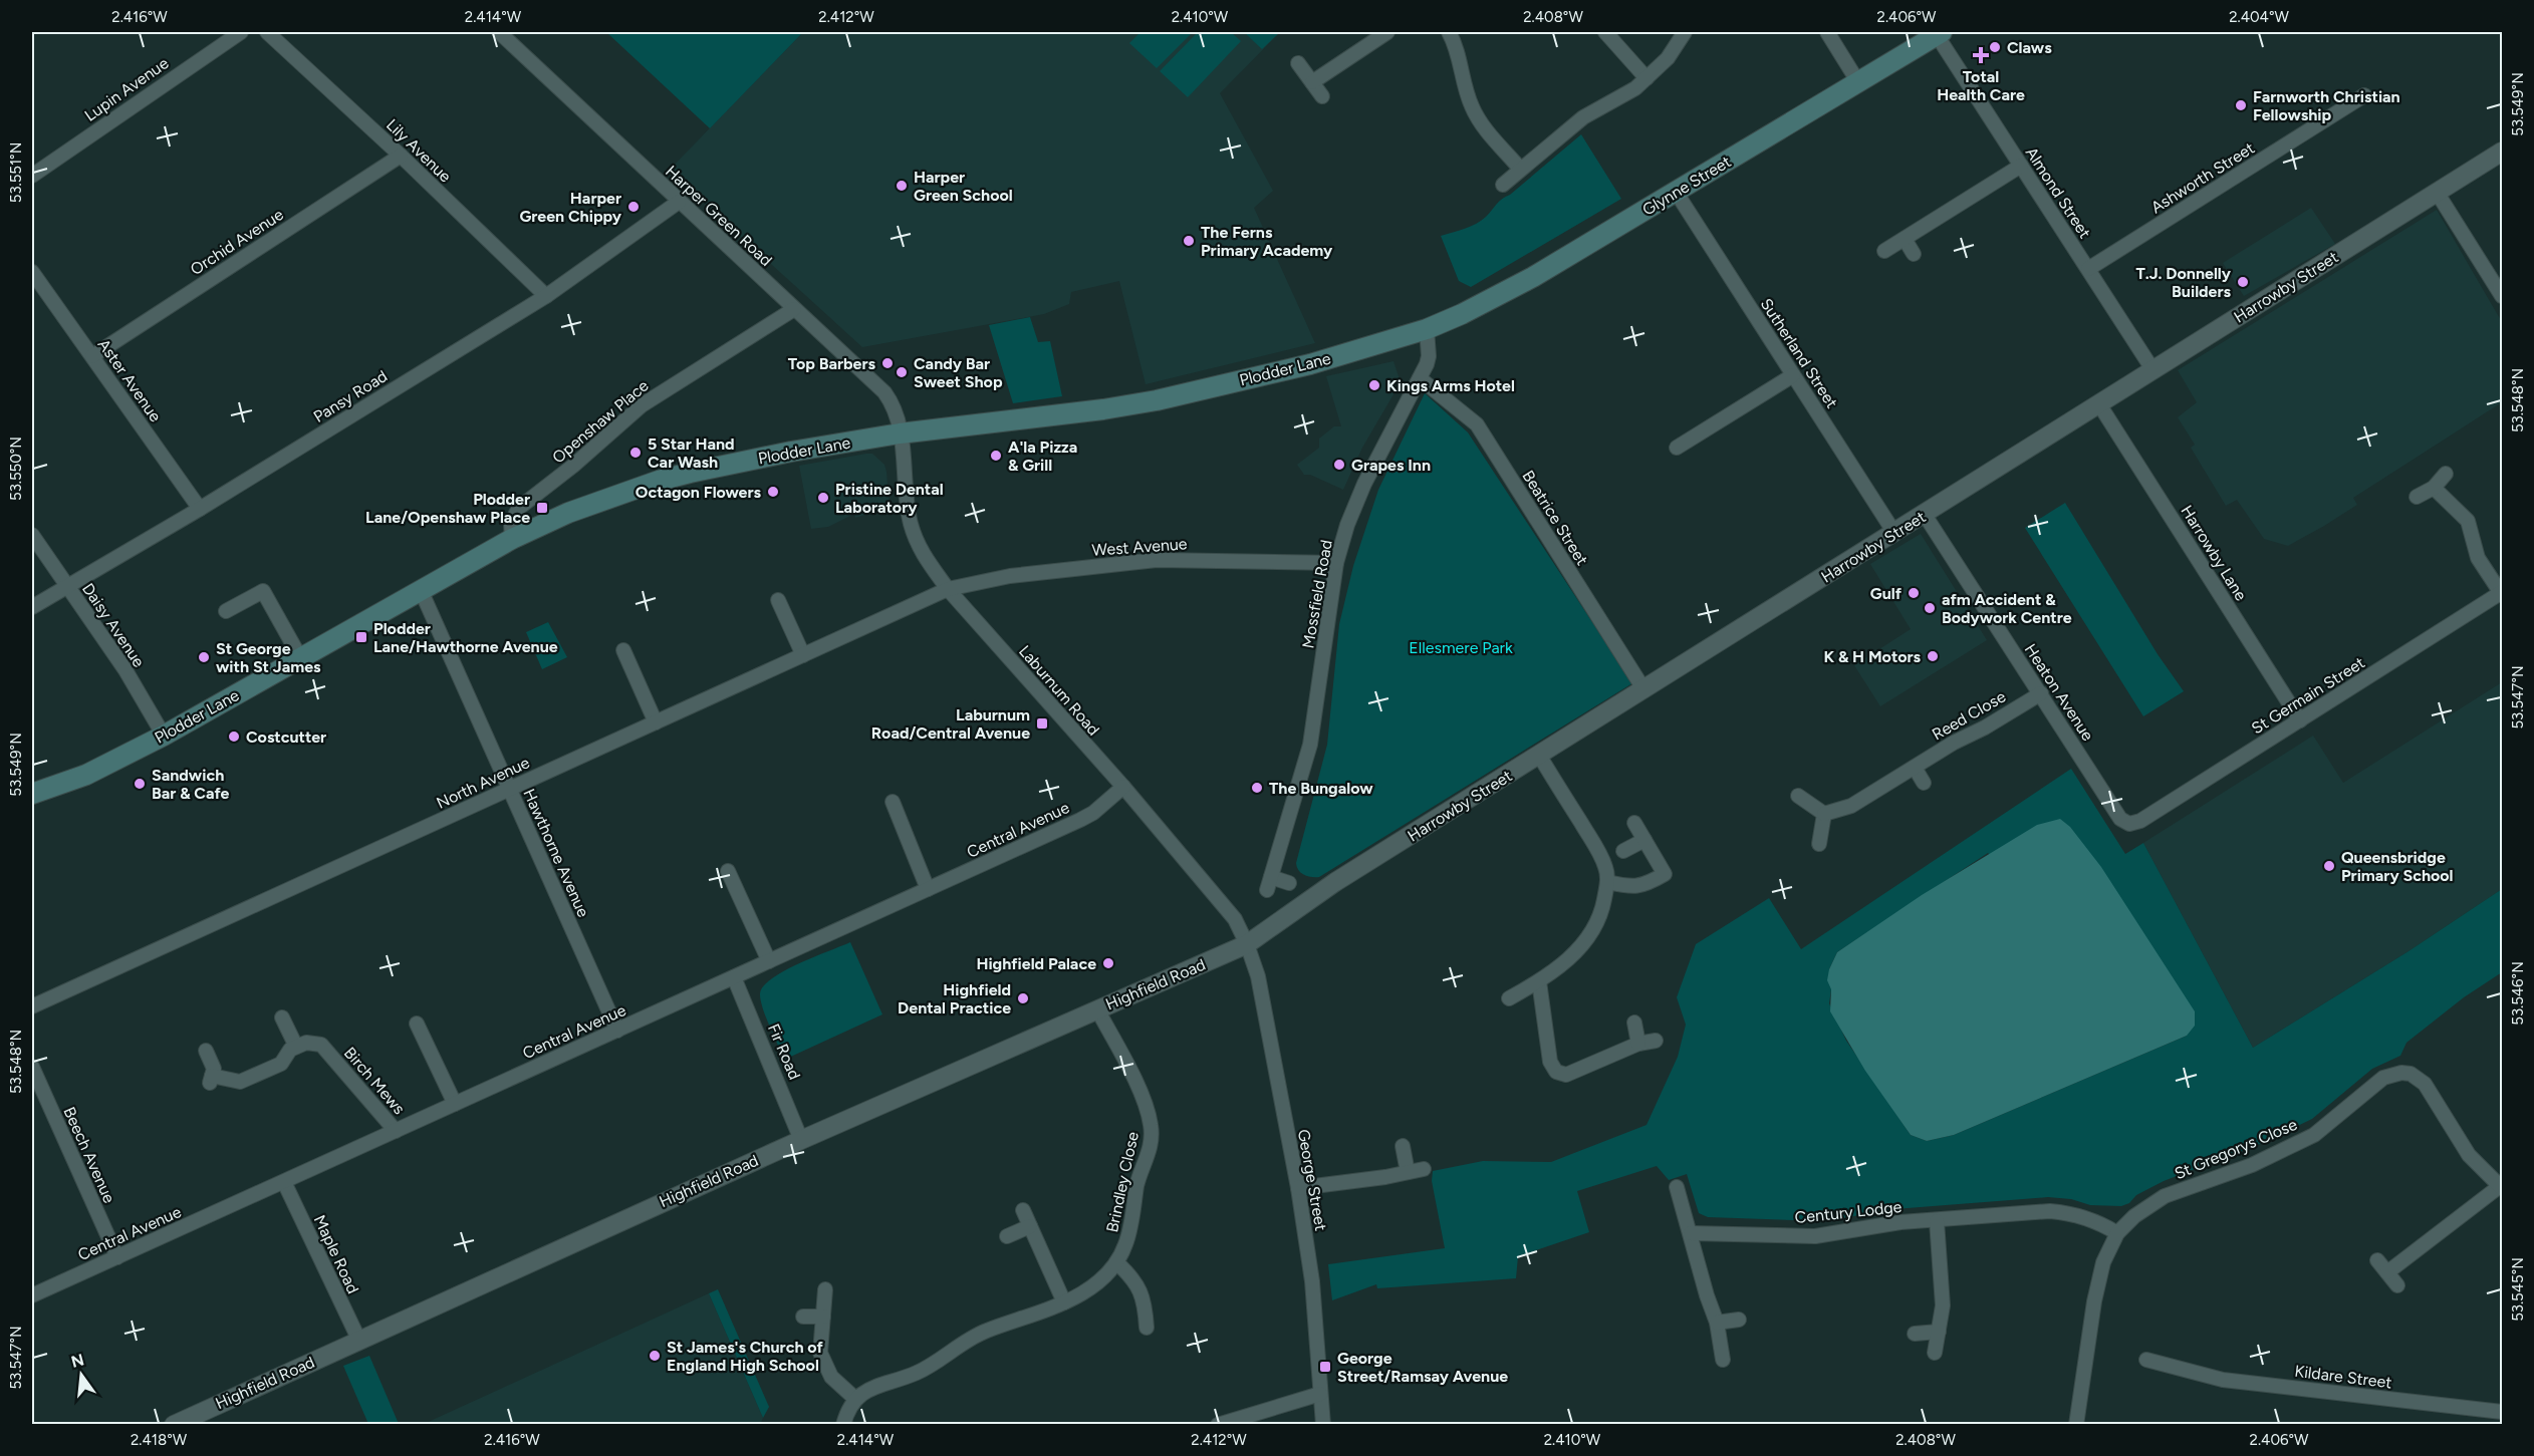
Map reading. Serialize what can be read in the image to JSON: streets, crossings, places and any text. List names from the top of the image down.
{
  "streets": {
    "main road": ["Glynne Street", "Plodder Lane"],
    "street": [
      "Lupin Avenue",
      "Lily Avenue",
      "Ashworth Street",
      "Almond Street",
      "Harper Green Road",
      "Orchid Avenue",
      "Harrowby Street",
      "Sutherland Street",
      "Aster Avenue",
      "Pansy Road",
      "Openshaw Place",
      "Beatrice Street",
      "West Avenue",
      "Harrowby Lane",
      "Mossfield Road",
      "Daisy Avenue",
      "Laburnum Road",
      "Heaton Avenue",
      "St Germain Street",
      "Reed Close",
      "North Avenue",
      "Central Avenue",
      "Hawthorne Avenue",
      "Highfield Road",
      "Fir Road",
      "Birch Mews",
      "St Gregorys Close",
      "Beech Avenue",
      "George Street",
      "Brindley Close",
      "Century Lodge",
      "Maple Road",
      "Kildare Street"
    ]
  },
  "crossings": [
    ["Lily Avenue", "Orchid Avenue"],
    ["Lily Avenue", "Pansy Road"],
    ["Ashworth Street", "Almond Street"],
    ["Glynne Street", "Almond Street"],
    ["Glynne Street", "Sutherland Street"],
    ["Glynne Street", "Plodder Lane"],
    ["Glynne Street", "Mossfield Road"],
    ["Almond Street", "Harrowby Street"],
    ["Harper Green Road", "Plodder Lane"],
    ["Harper Green Road", "Pansy Road"],
    ["Harper Green Road", "Openshaw Place"],
    ["Harper Green Road", "Laburnum Road"],
    ["Orchid Avenue", "Aster Avenue"],
    ["Harrowby Street", "Sutherland Street"],
    ["Harrowby Street", "Beatrice Street"],
    ["Harrowby Street", "Harrowby Lane"],
    ["Harrowby Street", "Laburnum Road"],
    ["Harrowby Street", "Heaton Avenue"],
    ["Harrowby Street", "Highfield Road"],
    ["Harrowby Street", "George Street"],
    ["Plodder Lane", "Openshaw Place"],
    ["Plodder Lane", "Mossfield Road"],
    ["Plodder Lane", "Daisy Avenue"],
    ["Plodder Lane", "Laburnum Road"],
    ["Plodder Lane", "Hawthorne Avenue"],
    ["Aster Avenue", "Pansy Road"],
    ["Pansy Road", "Daisy Avenue"],
    ["Beatrice Street", "Mossfield Road"],
    ["West Avenue", "Mossfield Road"],
    ["West Avenue", "Laburnum Road"],
    ["West Avenue", "North Avenue"],
    ["Harrowby Lane", "St Germain Street"],
    ["Laburnum Road", "North Avenue"],
    ["Laburnum Road", "Central Avenue"],
    ["Laburnum Road", "Highfield Road"],
    ["Laburnum Road", "George Street"],
    ["Heaton Avenue", "St Germain Street"],
    ["Heaton Avenue", "Reed Close"],
    ["North Avenue", "Hawthorne Avenue"],
    ["Central Avenue", "Hawthorne Avenue"],
    ["Central Avenue", "Fir Road"],
    ["Central Avenue", "Birch Mews"],
    ["Central Avenue", "Beech Avenue"],
    ["Central Avenue", "Maple Road"],
    ["Highfield Road", "Fir Road"],
    ["Highfield Road", "George Street"],
    ["Highfield Road", "Brindley Close"],
    ["Highfield Road", "Maple Road"],
    ["St Gregorys Close", "Century Lodge"]
  ],
  "parks": ["Ellesmere Park"],
  "places": {
    "other": [
      "Claws",
      "Farnworth Christian Fellowship",
      "Harper Green School",
      "Harper Green Chippy",
      "The Ferns Primary Academy",
      "T.J. Donnelly Builders",
      "Top Barbers",
      "Candy Bar Sweet Shop",
      "Kings Arms Hotel",
      "5 Star Hand Car Wash",
      "A'la Pizza & Grill",
      "Grapes Inn",
      "Octagon Flowers",
      "Pristine Dental Laboratory",
      "Gulf",
      "afm Accident & Bodywork Centre",
      "K & H Motors",
      "St George with St James",
      "Costcutter",
      "Sandwich Bar & Cafe",
      "The Bungalow",
      "Queensbridge Primary School",
      "Highfield Palace",
      "Highfield Dental Practice",
      "St James's Church of England High School"
    ],
    "health": ["Total Health Care"],
    "transit": [
      "Plodder Lane/Openshaw Place",
      "Plodder Lane/Hawthorne Avenue",
      "Laburnum Road/Central Avenue",
      "George Street/Ramsay Avenue"
    ]
  },
  "north": "top",
  "coordinates": [
    "2.416°W",
    "2.414°W",
    "2.412°W",
    "2.410°W",
    "2.408°W",
    "2.406°W",
    "2.404°W",
    "53.549°N",
    "53.551°N",
    "53.548°N",
    "53.550°N",
    "53.547°N",
    "53.546°N",
    "53.545°N",
    "2.418°W"
  ]
}
